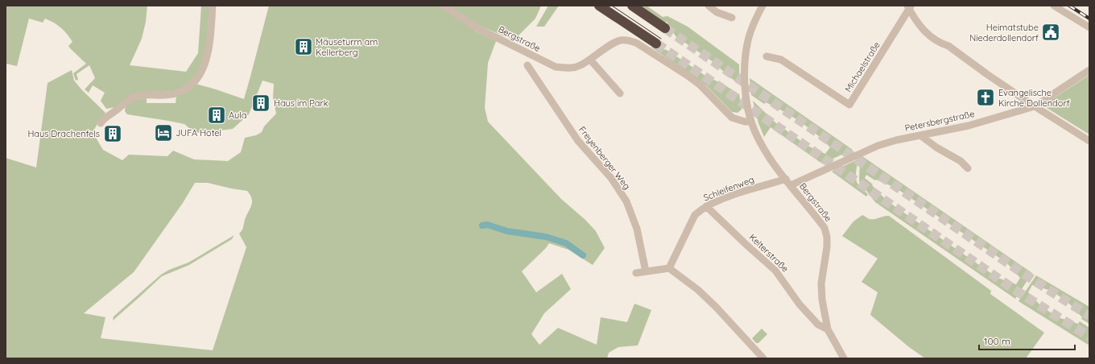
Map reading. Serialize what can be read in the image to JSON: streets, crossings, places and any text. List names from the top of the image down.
{
  "streets": {
    "street": [
      "Bergstraße",
      "Michaelstraße",
      "Petersbergstraße",
      "Freyenberger Weg",
      "Schleifenweg",
      "Kelterstraße"
    ]
  },
  "crossings": [
    ["Bergstraße", "Petersbergstraße"],
    ["Bergstraße", "Schleifenweg"],
    ["Bergstraße", "Kelterstraße"],
    ["Petersbergstraße", "Schleifenweg"],
    ["Schleifenweg", "Kelterstraße"]
  ],
  "places": {
    "public building": ["Heimatstube Niederdollendorf"],
    "building": [
      "Mäuseturm am Kellerberg",
      "Haus im Park",
      "Aula",
      "Haus Drachenfels"
    ],
    "church": ["Evangelische Kirche Dollendorf"],
    "hotel": ["JUFA Hotel"]
  },
  "scale_bar": "100 m"
}
